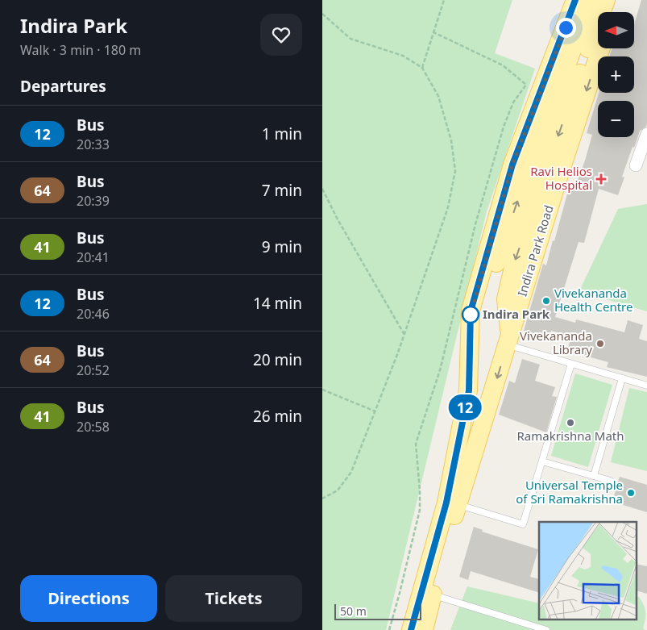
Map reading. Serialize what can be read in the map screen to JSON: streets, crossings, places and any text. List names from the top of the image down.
{
  "streets": {
    "main road": ["Indira Park Road"]
  },
  "places": {
    "health": ["Ravi Helios Hospital"],
    "other": [
      "Vivekananda Health Centre",
      "Indira Park",
      "Vivekananda Library",
      "Ramakrishna Math",
      "Universal Temple of Sri Ramakrishna"
    ]
  },
  "lines": ["bus line 12"],
  "scale_bar": "50 m",
  "north": "left",
  "page": {
    "heading": [
      ["Indira Park", "Walk · 3 min · 180 m"],
      "Departures"
    ],
    "on_map": "12",
    "map_buttons": ["+", "−"],
    "list": [
      {
        "mark": "12",
        "name": "Bus",
        "note": "20:33",
        "value": "1 min"
      },
      {
        "mark": "64",
        "name": "Bus",
        "note": "20:39",
        "value": "7 min"
      },
      {
        "mark": "41",
        "name": "Bus",
        "note": "20:41",
        "value": "9 min"
      },
      {
        "mark": "12",
        "name": "Bus",
        "note": "20:46",
        "value": "14 min"
      },
      {
        "mark": "64",
        "name": "Bus",
        "note": "20:52",
        "value": "20 min"
      },
      {
        "mark": "41",
        "name": "Bus",
        "note": "20:58",
        "value": "26 min"
      }
    ],
    "buttons": ["Directions", "Tickets"],
    "scale": "50 m"
  }
}
